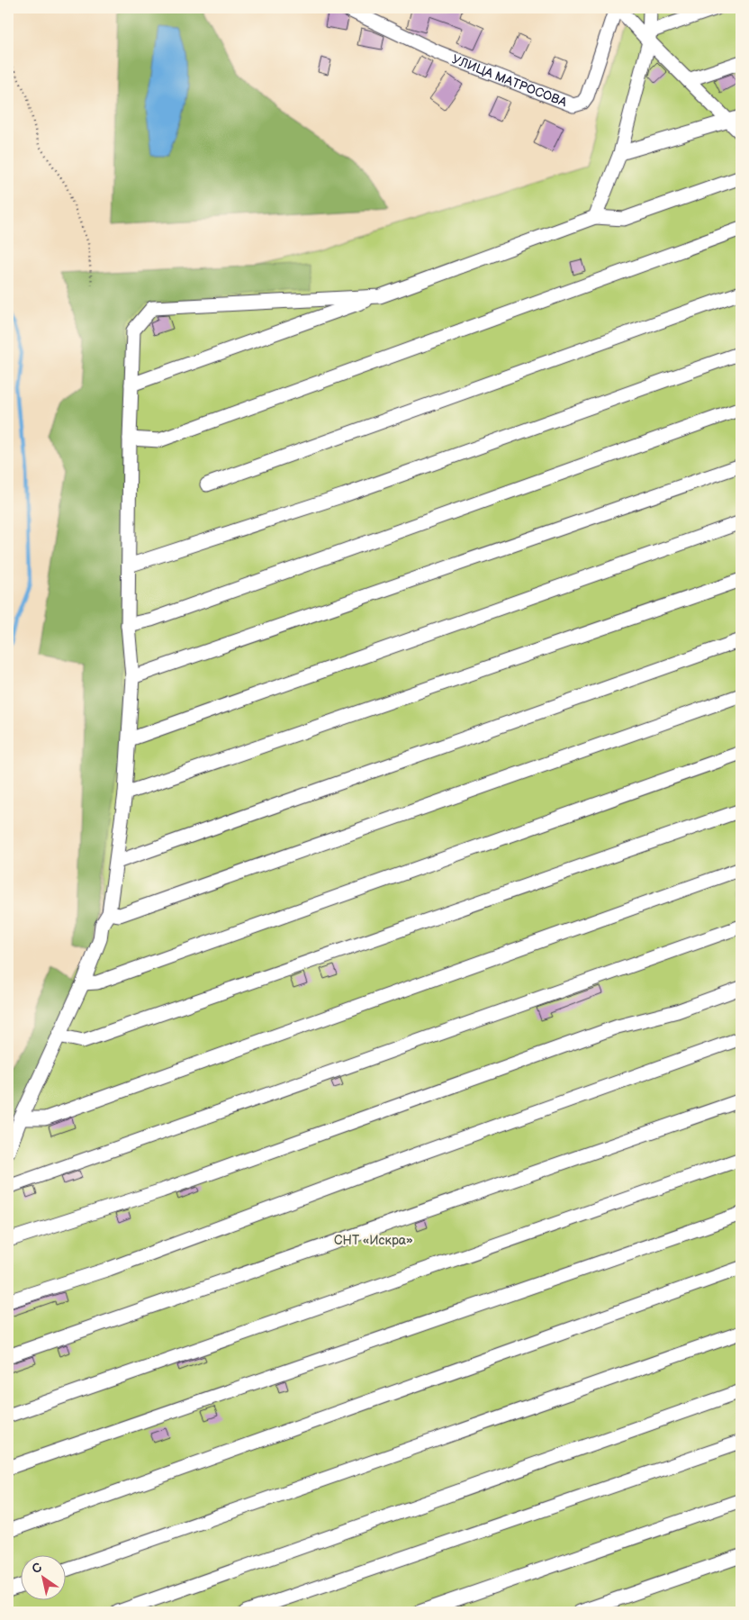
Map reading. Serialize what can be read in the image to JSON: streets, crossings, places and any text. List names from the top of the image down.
{
  "streets": {
    "street": ["УЛИЦА МАТРОСОВА"]
  },
  "parks": ["СНТ «Искра»"],
  "north": "top left"
}
